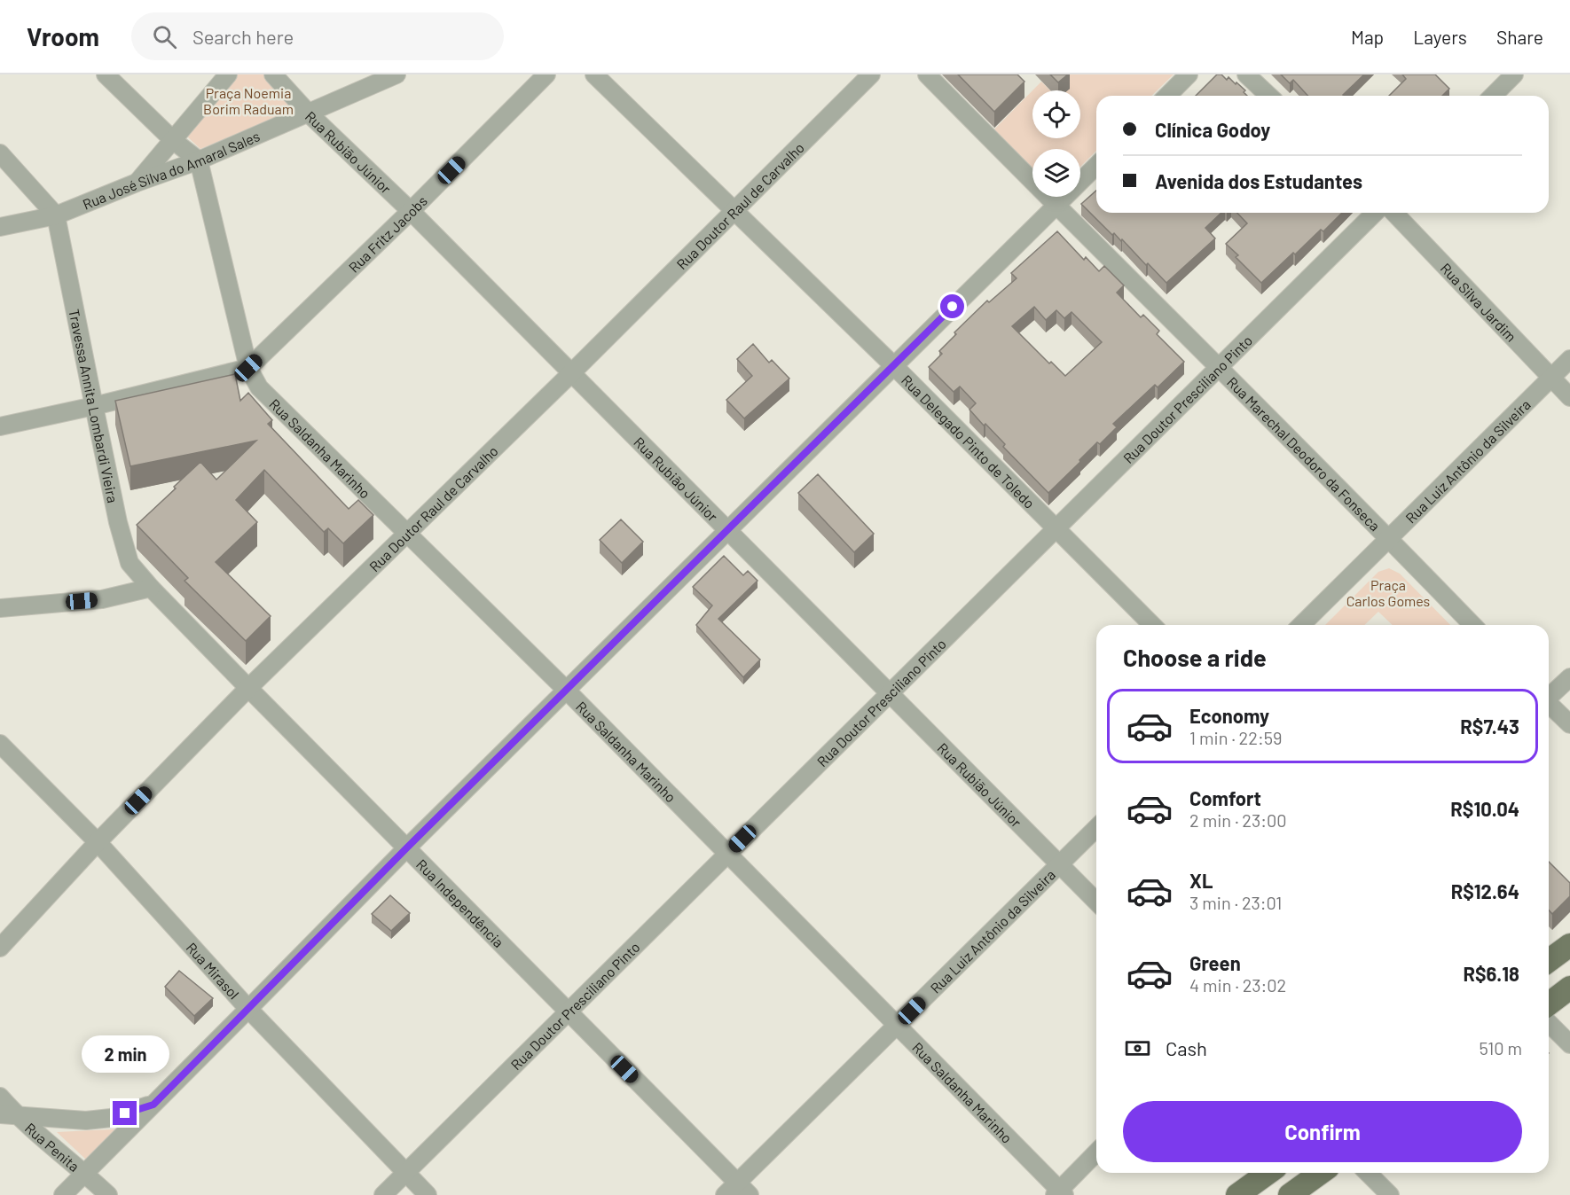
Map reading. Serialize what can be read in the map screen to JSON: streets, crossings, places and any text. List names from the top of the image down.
{
  "streets": {
    "street": [
      "Rua Rubião Júnior",
      "Rua José Silva do Amaral Sales",
      "Rua Doutor Raul de Carvalho",
      "Rua Fritz Jacobs",
      "Rua Silva Jardim",
      "Rua Doutor Presciliano Pinto",
      "Travessa Annita Lombardi Vieira",
      "Rua Delegado Pinto de Toledo",
      "Rua Saldanha Marinho",
      "Rua Marechal Deodoro da Fonseca",
      "Rua Luiz Antônio da Silveira",
      "Rua Independência",
      "Rua Mirasol",
      "Rua Penita"
    ]
  },
  "crossings": [
    ["Rua Rubião Júnior", "Rua José Silva do Amaral Sales"],
    ["Rua Rubião Júnior", "Rua Doutor Raul de Carvalho"],
    ["Rua Rubião Júnior", "Rua Fritz Jacobs"],
    ["Rua Rubião Júnior", "Rua Doutor Presciliano Pinto"],
    ["Rua Rubião Júnior", "Rua Luiz Antônio da Silveira"],
    ["Rua José Silva do Amaral Sales", "Travessa Annita Lombardi Vieira"],
    ["Rua José Silva do Amaral Sales", "Rua Saldanha Marinho"],
    ["Rua Doutor Raul de Carvalho", "Rua Delegado Pinto de Toledo"],
    ["Rua Doutor Raul de Carvalho", "Rua Saldanha Marinho"],
    ["Rua Doutor Raul de Carvalho", "Rua Independência"],
    ["Rua Doutor Raul de Carvalho", "Rua Mirasol"],
    ["Rua Fritz Jacobs", "Rua Saldanha Marinho"],
    ["Rua Silva Jardim", "Rua Luiz Antônio da Silveira"],
    ["Rua Doutor Presciliano Pinto", "Rua Delegado Pinto de Toledo"],
    ["Rua Doutor Presciliano Pinto", "Rua Saldanha Marinho"],
    ["Rua Doutor Presciliano Pinto", "Rua Marechal Deodoro da Fonseca"],
    ["Rua Doutor Presciliano Pinto", "Rua Independência"],
    ["Rua Doutor Presciliano Pinto", "Rua Mirasol"],
    ["Travessa Annita Lombardi Vieira", "Rua Independência"],
    ["Rua Saldanha Marinho", "Rua Luiz Antônio da Silveira"],
    ["Rua Marechal Deodoro da Fonseca", "Rua Luiz Antônio da Silveira"],
    ["Rua Luiz Antônio da Silveira", "Rua Independência"]
  ],
  "parks": ["Praça Noemia Borim Raduam", "Praça Carlos Gomes"],
  "page": {
    "header": "Vroom",
    "search": "Search here",
    "nav": ["Map", "Layers", "Share"],
    "banner": ["Clínica Godoy", "Avenida dos Estudantes"],
    "heading": "Choose a ride",
    "list": [
      {
        "name": "Economy",
        "note": "1 min · 22:59",
        "value": "R$7.43"
      },
      {
        "name": "Comfort",
        "note": "2 min · 23:00",
        "value": "R$10.04"
      },
      {
        "name": "XL",
        "note": "3 min · 23:01",
        "value": "R$12.64"
      },
      {
        "name": "Green",
        "note": "4 min · 23:02",
        "value": "R$6.18"
      }
    ],
    "pay": ["Cash", "510 m"],
    "bubble": "2 min",
    "buttons": "Confirm"
  }
}
